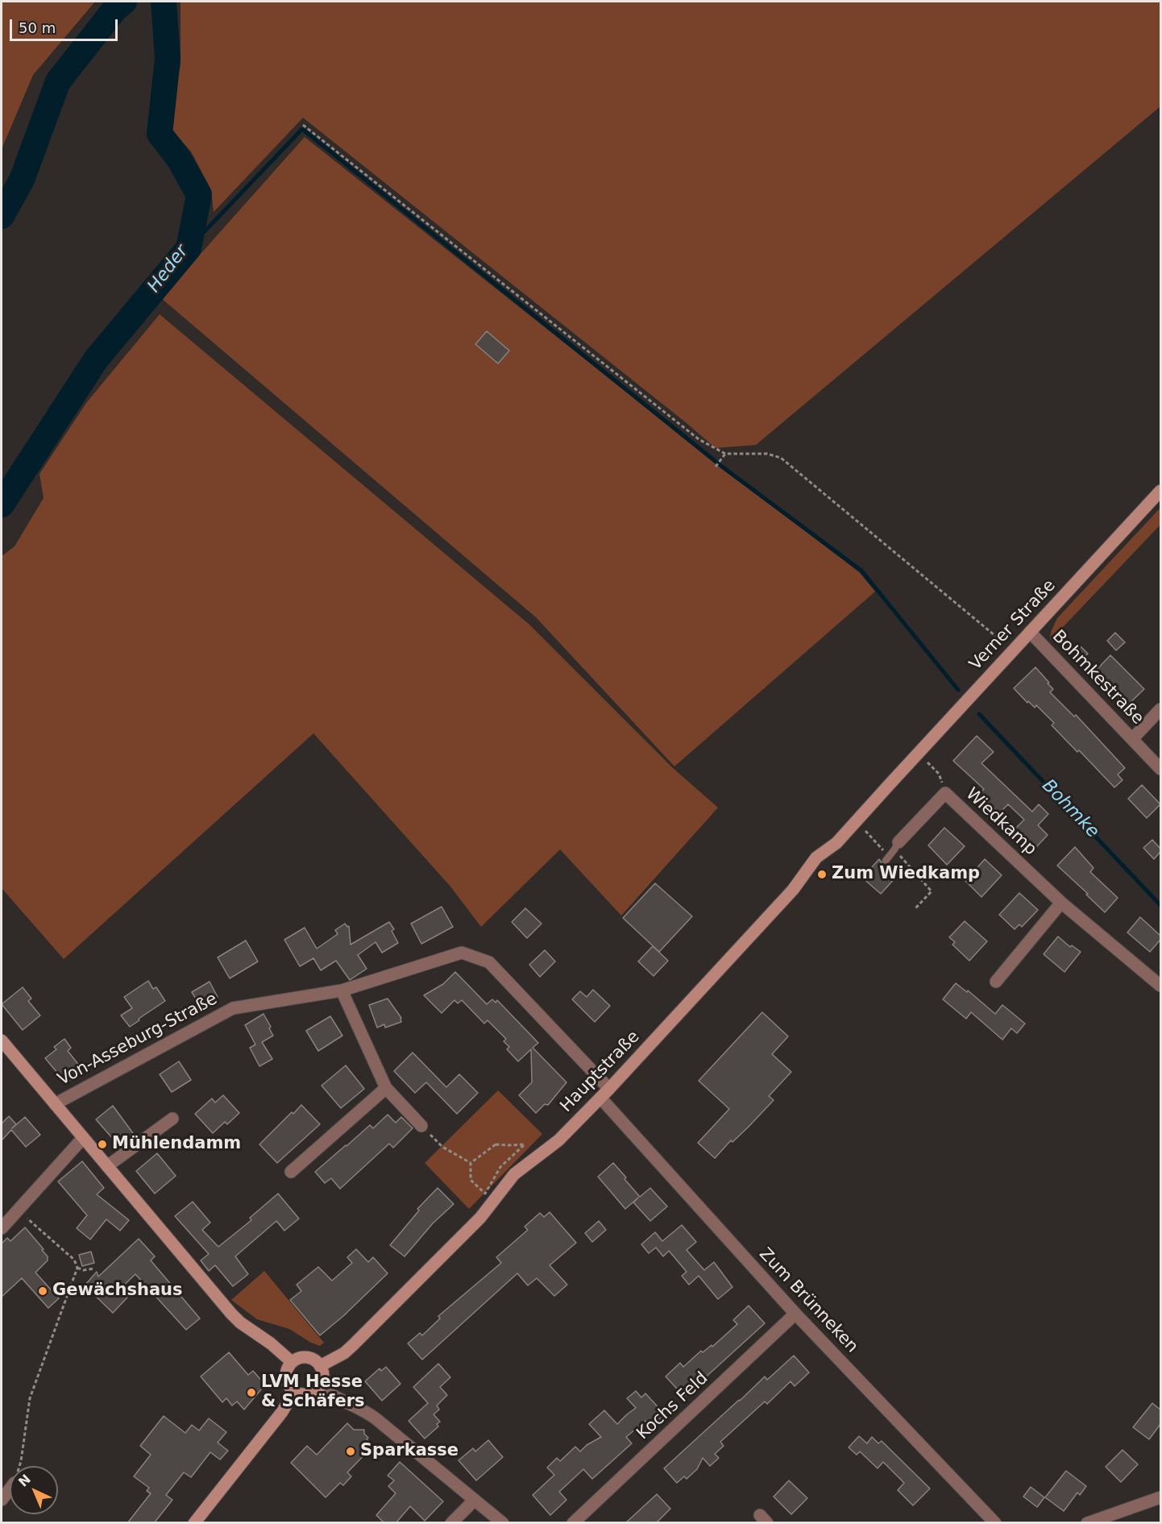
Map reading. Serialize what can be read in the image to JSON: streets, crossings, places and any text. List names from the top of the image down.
{
  "streets": {
    "main road": ["Verner Straße", "Hauptstraße"],
    "street": [
      "Bohmkestraße",
      "Wiedkamp",
      "Von-Asseburg-Straße",
      "Zum Brünneken",
      "Kochs Feld"
    ]
  },
  "crossings": [
    ["Verner Straße", "Bohmkestraße"],
    ["Verner Straße", "Hauptstraße"],
    ["Von-Asseburg-Straße", "Hauptstraße"],
    ["Von-Asseburg-Straße", "Zum Brünneken"],
    ["Hauptstraße", "Zum Brünneken"],
    ["Zum Brünneken", "Kochs Feld"]
  ],
  "water": ["Heder", "Bohmke"],
  "places": [
    "Zum Wiedkamp",
    "Mühlendamm",
    "Gewächshaus",
    "LVM Hesse & Schäfers",
    "Sparkasse"
  ],
  "scale_bar": "50 m",
  "north": "top left"
}
